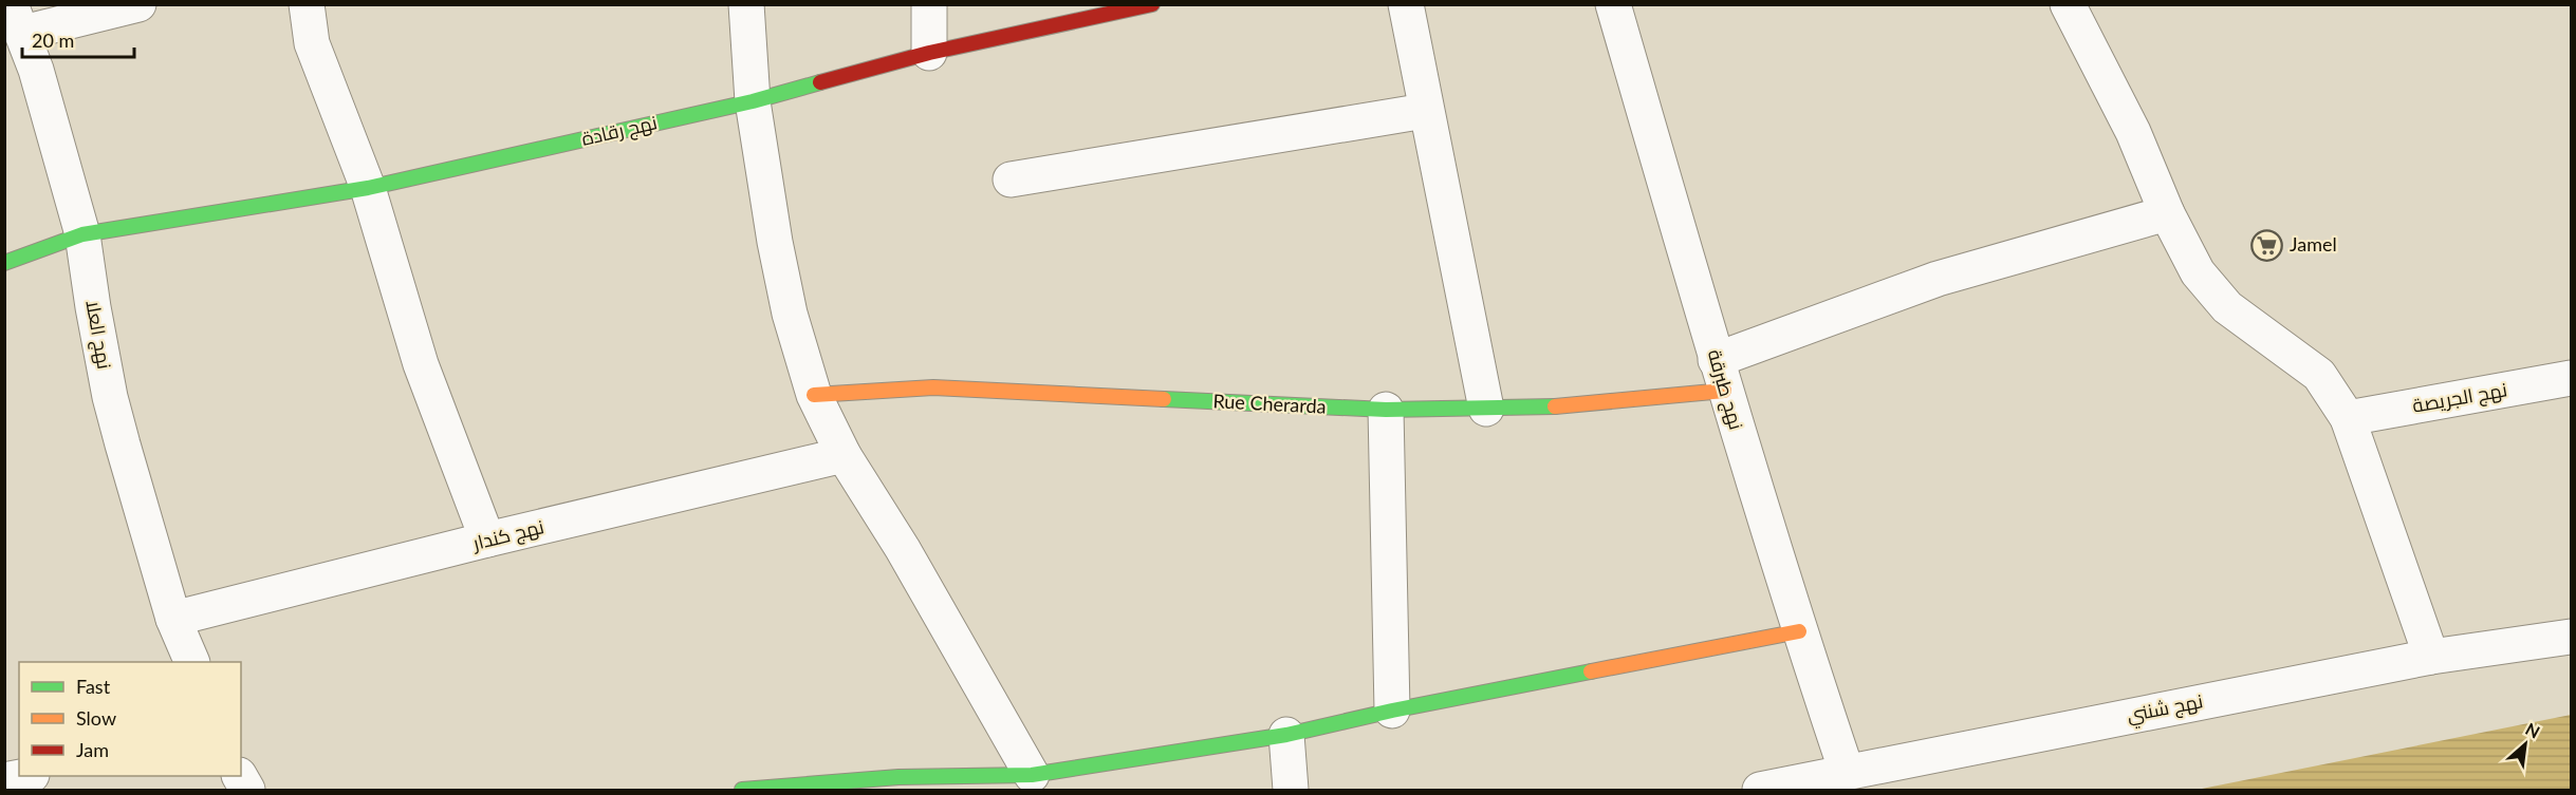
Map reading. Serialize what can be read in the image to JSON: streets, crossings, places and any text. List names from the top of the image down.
{
  "streets": {
    "street": [
      "نهج رقادة",
      "نهج العلا",
      "نهج طبرقة",
      "نهج الجريصة",
      "Rue Cherarda",
      "نهج كندار",
      "نهج شنني"
    ]
  },
  "crossings": [
    ["نهج رقادة", "نهج العلا"],
    ["نهج العلا", "نهج كندار"],
    ["نهج طبرقة", "Rue Cherarda"],
    ["نهج طبرقة", "نهج شنني"]
  ],
  "places": {
    "supermarket": ["Jamel"]
  },
  "legend": ["Fast", "Slow", "Jam"],
  "scale_bar": "20 m",
  "north": "top right"
}
